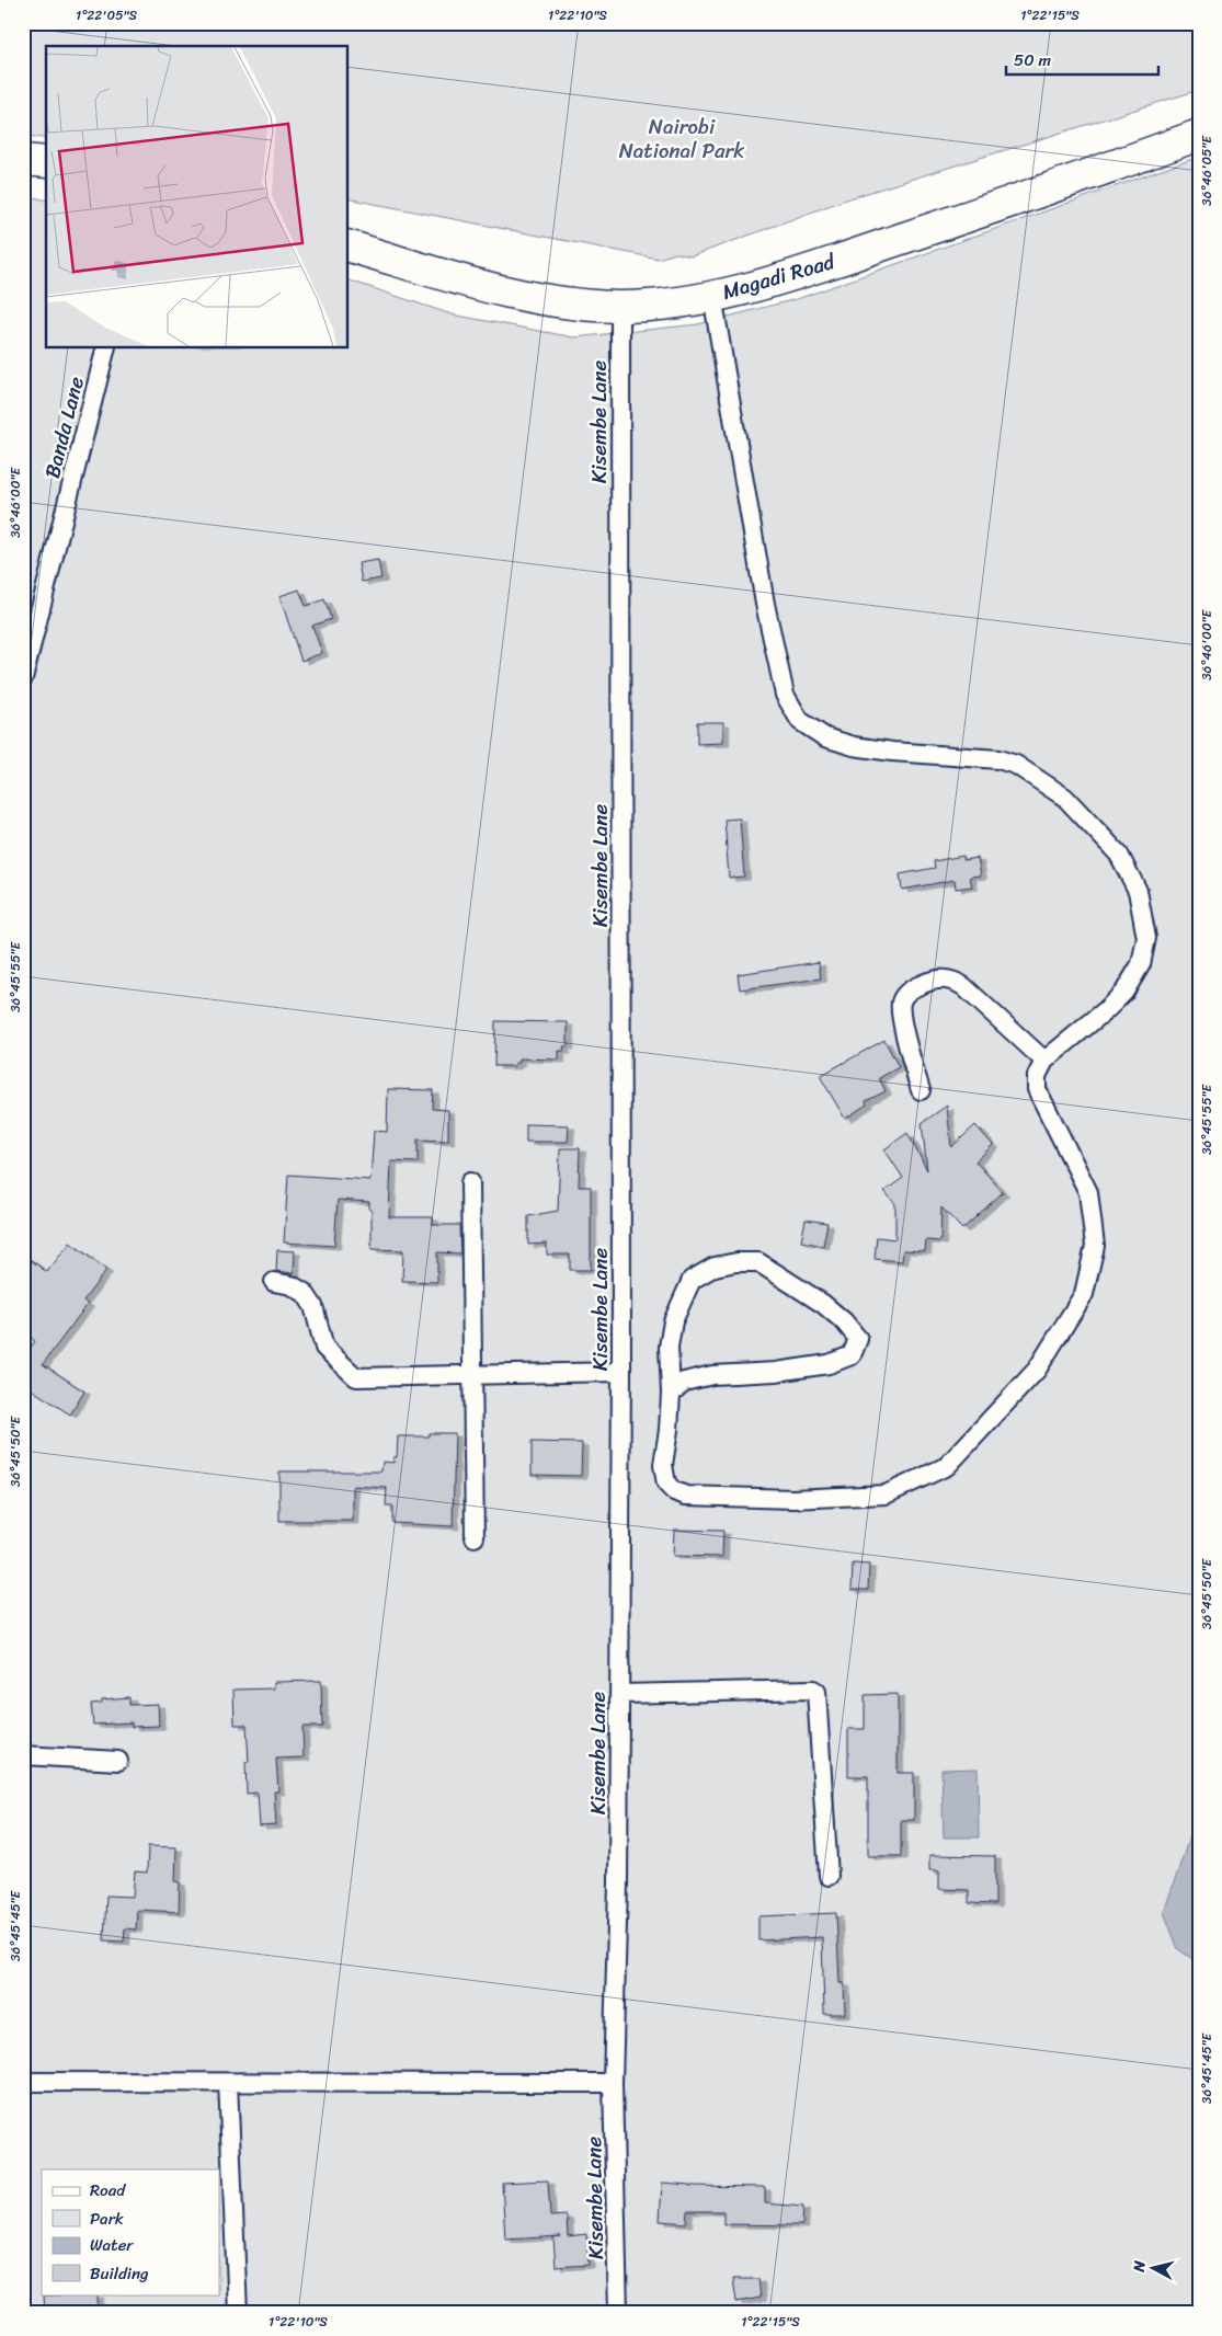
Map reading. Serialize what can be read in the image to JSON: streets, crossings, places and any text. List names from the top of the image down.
{
  "streets": {
    "highway": ["Magadi Road"],
    "street": ["Kisembe Lane", "Banda Lane"]
  },
  "crossings": [
    ["Magadi Road", "Kisembe Lane"]
  ],
  "parks": ["Nairobi National Park"],
  "legend": [
    "Road",
    "Park",
    "Water",
    "Building"
  ],
  "scale_bar": "50 m",
  "north": "left",
  "coordinates": [
    "1°22'05\"S",
    "1°22'10\"S",
    "1°22'15\"S",
    "36°46'05\"E",
    "36°46'00\"E",
    "36°45'55\"E",
    "36°45'50\"E",
    "36°45'45\"E"
  ]
}
